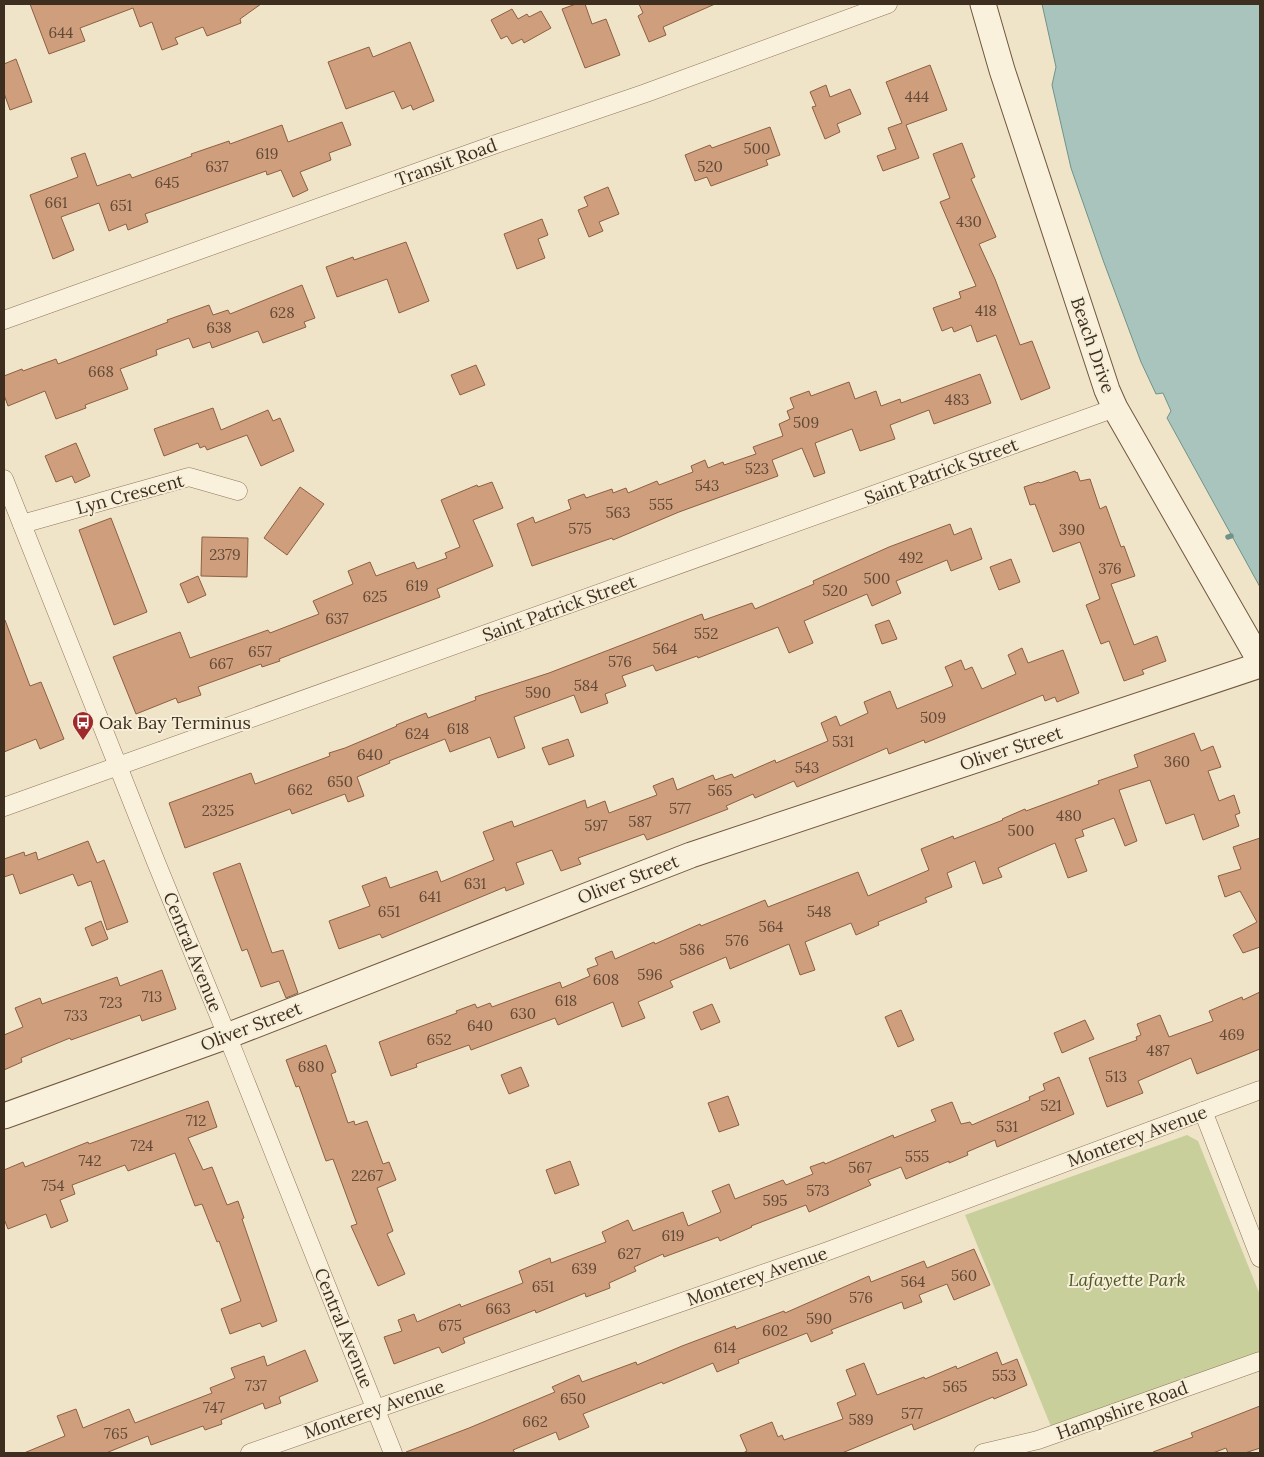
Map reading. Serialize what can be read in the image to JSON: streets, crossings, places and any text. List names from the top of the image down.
{
  "streets": {
    "street": [
      "Transit Road",
      "Beach Drive",
      "Saint Patrick Street",
      "Lyn Crescent",
      "Oliver Street",
      "Central Avenue",
      "Monterey Avenue",
      "Hampshire Road"
    ]
  },
  "crossings": [
    ["Beach Drive", "Saint Patrick Street"],
    ["Beach Drive", "Oliver Street"],
    ["Saint Patrick Street", "Central Avenue"],
    ["Lyn Crescent", "Central Avenue"],
    ["Oliver Street", "Central Avenue"],
    ["Central Avenue", "Monterey Avenue"]
  ],
  "parks": ["Lafayette Park"],
  "places": {
    "bus stop": ["Oak Bay Terminus"]
  },
  "house_numbers": [
    "644",
    "444",
    "500",
    "619",
    "637",
    "520",
    "645",
    "661",
    "651",
    "430",
    "418",
    "628",
    "638",
    "668",
    "483",
    "509",
    "523",
    "543",
    "555",
    "563",
    "575",
    "390",
    "2379",
    "492",
    "376",
    "500",
    "619",
    "520",
    "625",
    "637",
    "552",
    "564",
    "657",
    "576",
    "667",
    "584",
    "590",
    "509",
    "618",
    "624",
    "531",
    "640",
    "360",
    "543",
    "650",
    "662",
    "565",
    "577",
    "2325",
    "480",
    "587",
    "597",
    "500",
    "631",
    "641",
    "651",
    "548",
    "564",
    "576",
    "586",
    "596",
    "608",
    "713",
    "618",
    "723",
    "630",
    "733",
    "640",
    "469",
    "652",
    "487",
    "680",
    "513",
    "521",
    "712",
    "531",
    "724",
    "555",
    "742",
    "567",
    "2267",
    "754",
    "573",
    "595",
    "619",
    "627",
    "639",
    "560",
    "564",
    "651",
    "576",
    "663",
    "590",
    "675",
    "602",
    "614",
    "553",
    "737",
    "565",
    "650",
    "747",
    "577",
    "589",
    "662",
    "765"
  ]
}
